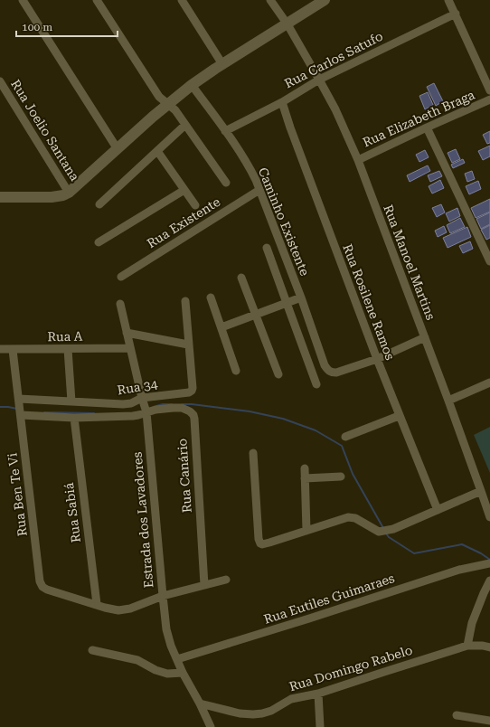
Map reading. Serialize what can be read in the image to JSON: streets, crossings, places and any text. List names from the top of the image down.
{
  "streets": {
    "street": [
      "Rua Carlos Satufo",
      "Rua Elizabeth Braga",
      "Rua Joelio Santana",
      "Caminho Existente",
      "Rua Existente",
      "Rua Manoel Martins",
      "Rua Rosilene Ramos",
      "Rua A",
      "Rua 34",
      "Rua Canário",
      "Rua Ben Te Vi",
      "Rua Sabiá",
      "Estrada dos Lavadores",
      "Rua Eutiles Guimaraes",
      "Rua Domingo Rabelo"
    ]
  },
  "crossings": [
    ["Rua Carlos Satufo", "Caminho Existente"],
    ["Rua Carlos Satufo", "Rua Manoel Martins"],
    ["Rua Carlos Satufo", "Rua Rosilene Ramos"],
    ["Rua Elizabeth Braga", "Rua Manoel Martins"],
    ["Caminho Existente", "Rua Existente"],
    ["Caminho Existente", "Rua Rosilene Ramos"],
    ["Rua A", "Rua Ben Te Vi"],
    ["Rua A", "Estrada dos Lavadores"],
    ["Rua 34", "Rua Ben Te Vi"],
    ["Rua 34", "Estrada dos Lavadores"],
    ["Rua Canário", "Rua Sabiá"],
    ["Rua Canário", "Estrada dos Lavadores"],
    ["Rua Ben Te Vi", "Rua Sabiá"],
    ["Estrada dos Lavadores", "Rua Eutiles Guimaraes"],
    ["Estrada dos Lavadores", "Rua Domingo Rabelo"]
  ],
  "scale_bar": "100 m"
}
